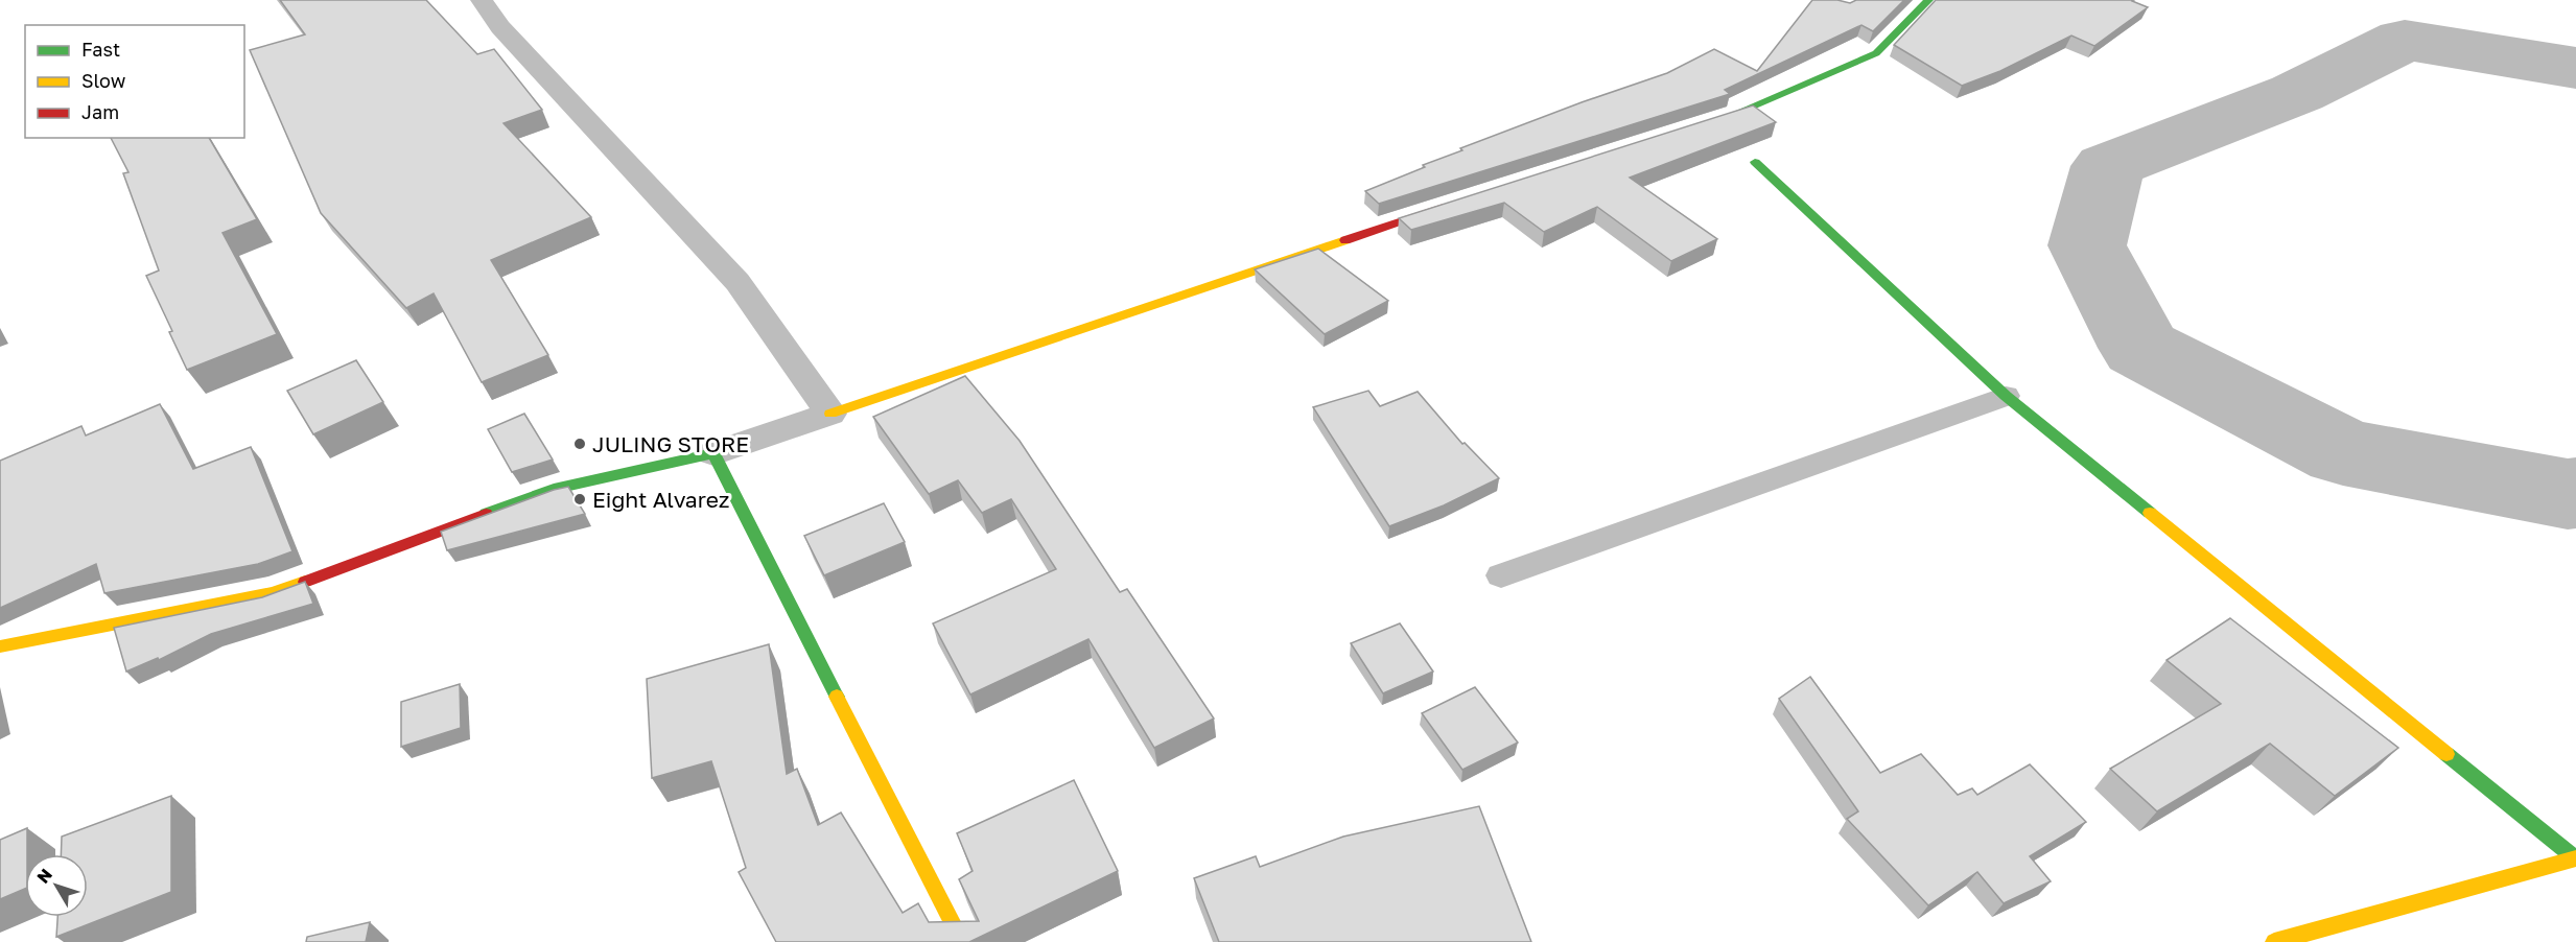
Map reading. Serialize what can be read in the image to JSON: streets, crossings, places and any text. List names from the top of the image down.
{
  "places": ["JULING STORE", "Eight Alvarez"],
  "legend": ["Fast", "Slow", "Jam"],
  "north": "top left"
}
